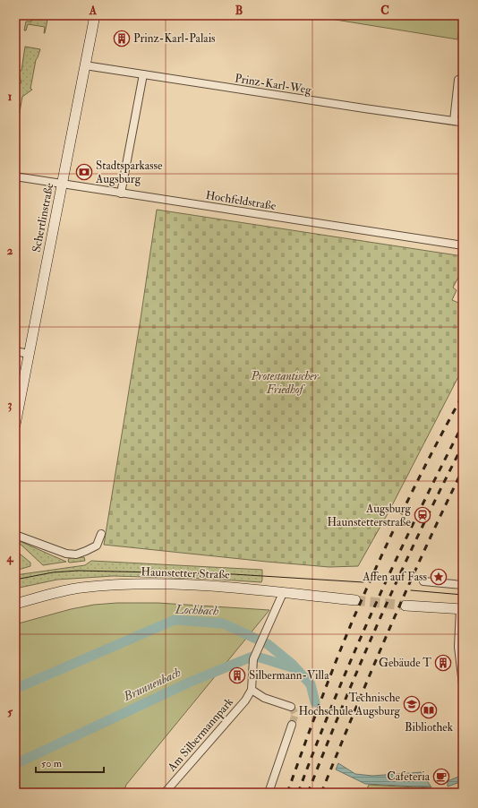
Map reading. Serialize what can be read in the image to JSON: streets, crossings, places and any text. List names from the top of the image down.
{
  "streets": {
    "street": [
      "Prinz-Karl-Weg",
      "Hochfeldstraße",
      "Schertlinstraße",
      "Haunstetter Straße",
      "Am Silbermannpark"
    ]
  },
  "crossings": [
    ["Prinz-Karl-Weg", "Schertlinstraße"],
    ["Hochfeldstraße", "Schertlinstraße"]
  ],
  "water": ["Lochbach", "Brunnenbach"],
  "parks": ["Protestantischer Friedhof"],
  "places": {
    "building": ["Prinz-Karl-Palais", "Gebäude T", "Silbermann-Villa"],
    "bank": ["Stadtsparkasse Augsburg"],
    "station": ["Augsburg Haunstetterstraße"],
    "place": ["Affen auf Fass"],
    "school or university": ["Technische Hochschule Augsburg"],
    "library": ["Bibliothek"],
    "cafe": ["Cafeteria"]
  },
  "scale_bar": "50 m",
  "grid": {
    "columns": ["A", "B", "C"],
    "rows": [
      "1",
      "2",
      "3",
      "4",
      "5"
    ]
  }
}
